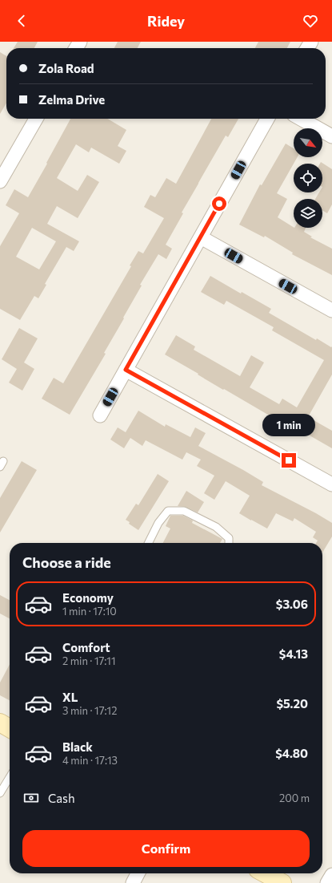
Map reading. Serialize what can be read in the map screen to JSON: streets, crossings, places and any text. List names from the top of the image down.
{
  "north": "bottom right",
  "page": {
    "header": "Ridey",
    "banner": ["Zola Road", "Zelma Drive"],
    "bubble": "1 min",
    "heading": "Choose a ride",
    "list": [
      {
        "name": "Economy",
        "note": "1 min · 17:10",
        "value": "$3.06"
      },
      {
        "name": "Comfort",
        "note": "2 min · 17:11",
        "value": "$4.13"
      },
      {
        "name": "XL",
        "note": "3 min · 17:12",
        "value": "$5.20"
      },
      {
        "name": "Black",
        "note": "4 min · 17:13",
        "value": "$4.80"
      }
    ],
    "pay": ["Cash", "200 m"],
    "buttons": "Confirm"
  }
}
